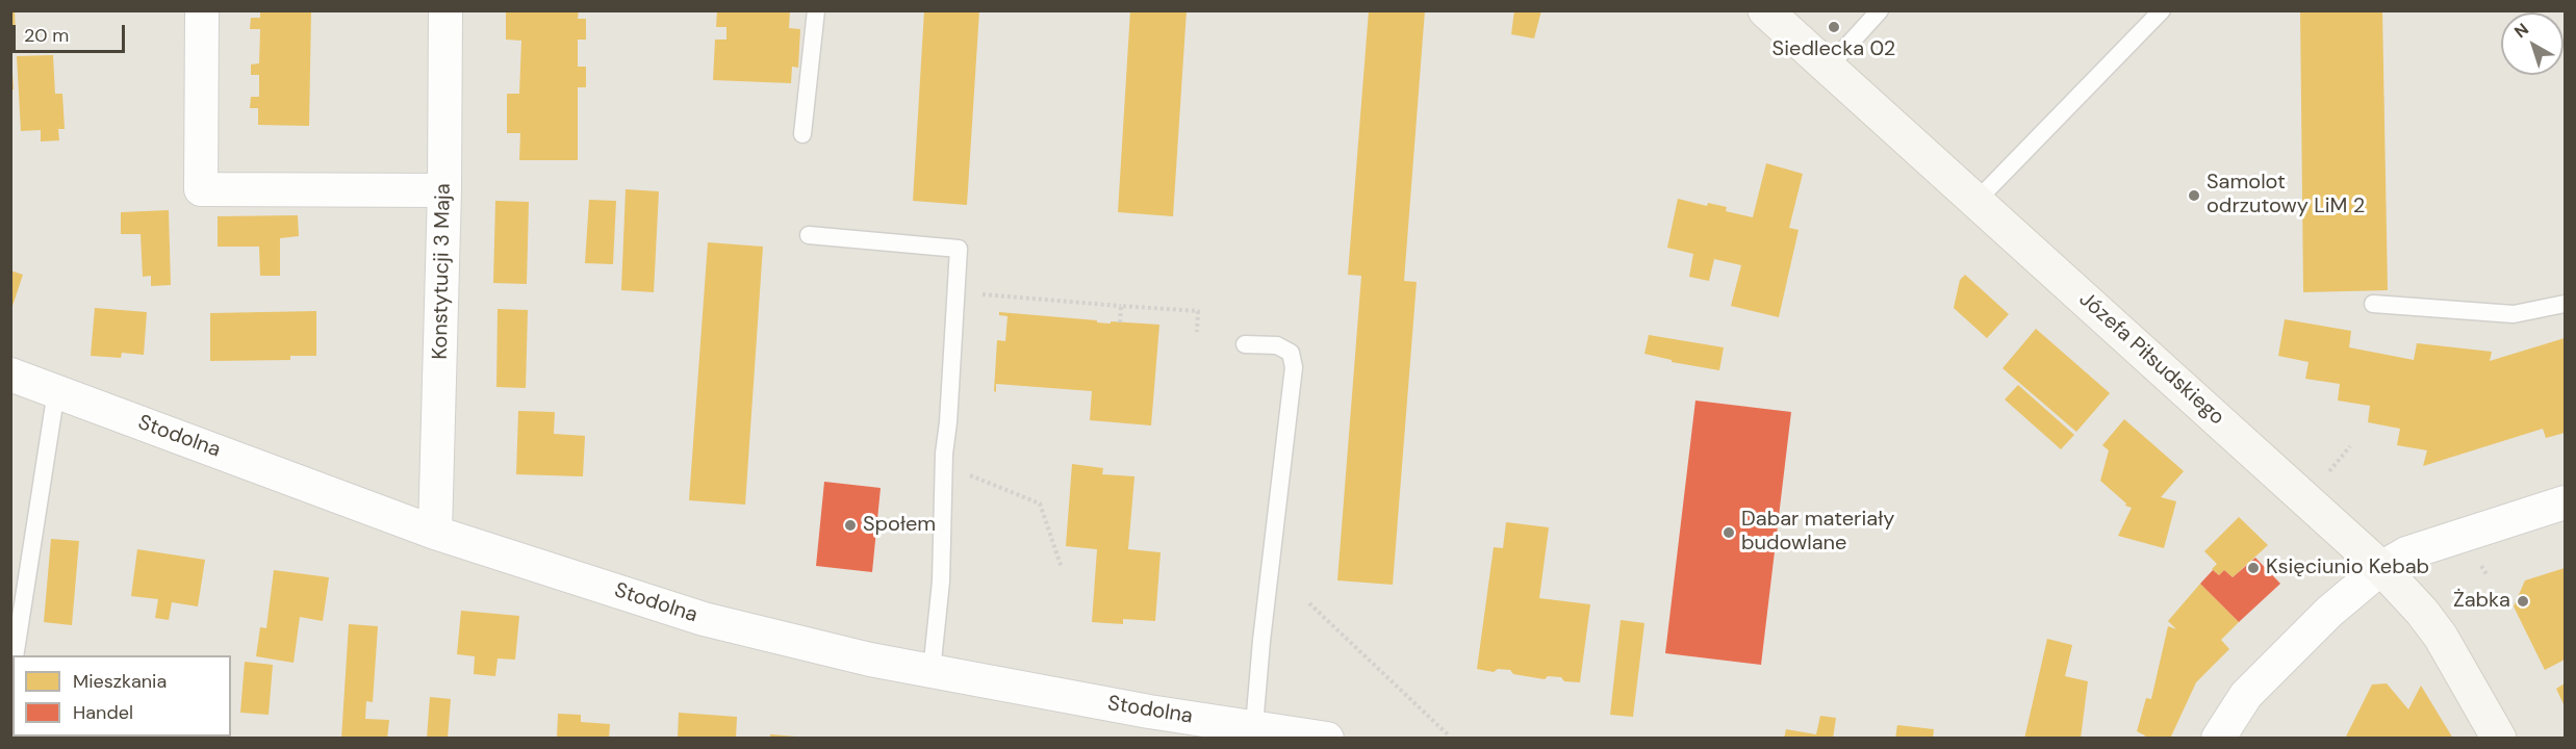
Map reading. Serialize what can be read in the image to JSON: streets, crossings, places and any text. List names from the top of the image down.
{
  "streets": {
    "main road": ["Józefa Piłsudskiego"],
    "street": ["Konstytucji 3 Maja", "Stodolna"]
  },
  "crossings": [
    ["Konstytucji 3 Maja", "Stodolna"]
  ],
  "places": [
    "Siedlecka 02",
    "Samolot odrzutowy LiM 2",
    "Społem",
    "Dabar materiały budowlane",
    "Księciunio Kebab",
    "Żabka"
  ],
  "legend": ["Mieszkania", "Handel"],
  "scale_bar": "20 m",
  "north": "top left"
}
